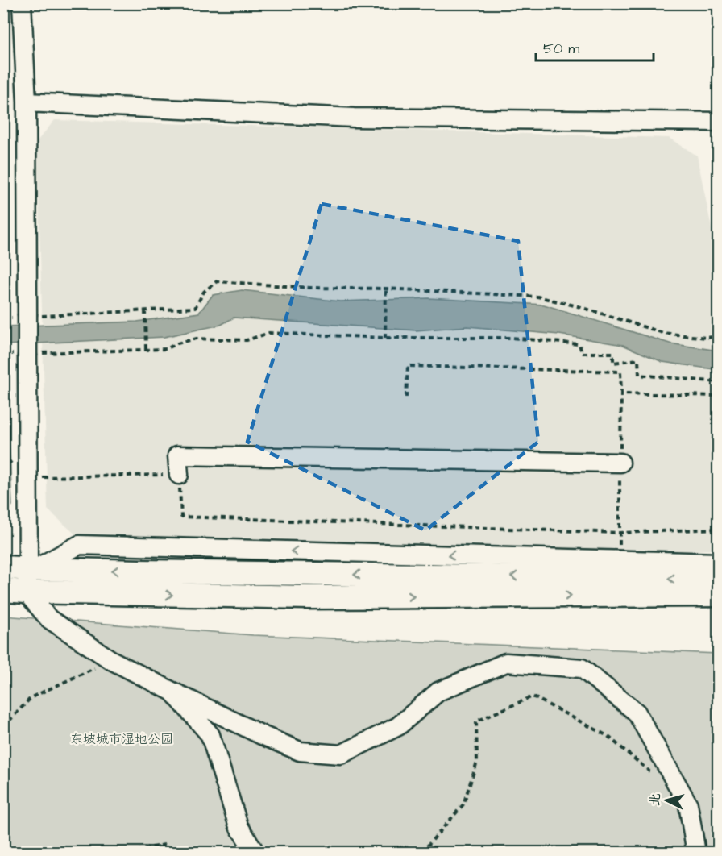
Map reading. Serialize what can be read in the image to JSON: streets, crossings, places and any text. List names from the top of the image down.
{
  "parks": ["东坡城市湿地公园"],
  "scale_bar": "50 m",
  "north": "left"
}
